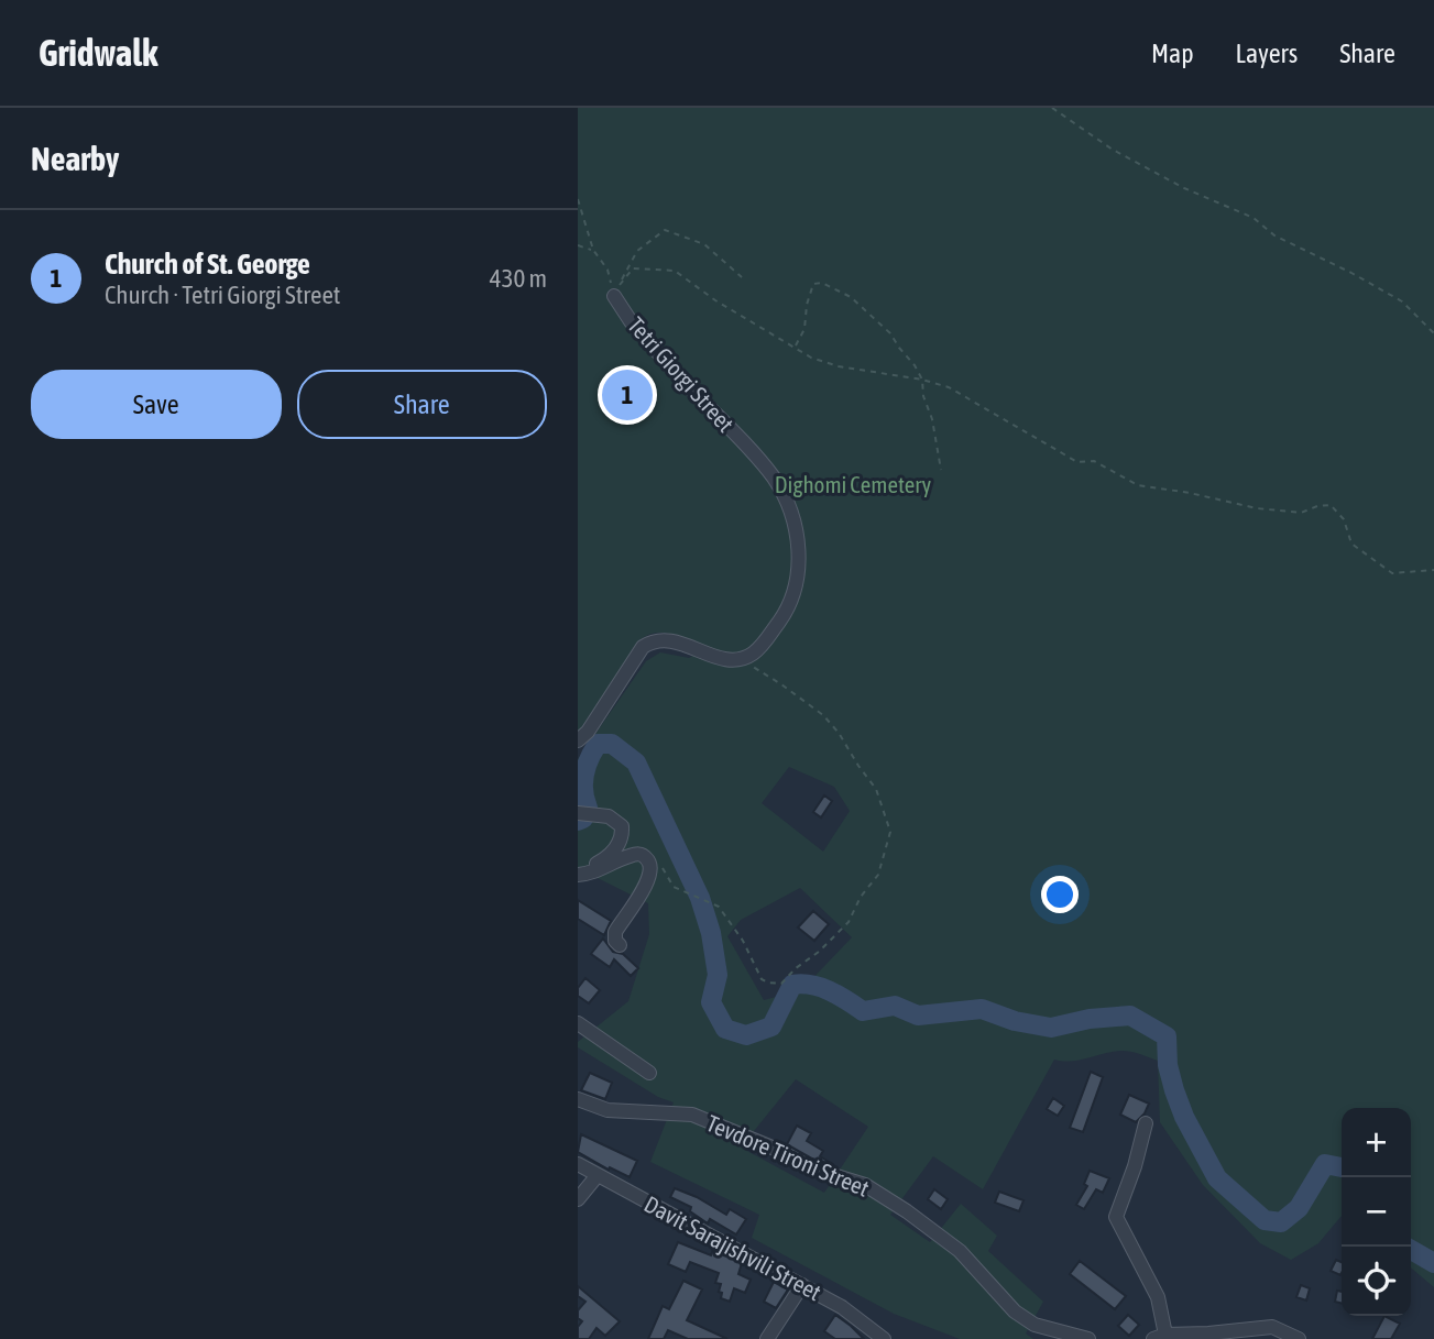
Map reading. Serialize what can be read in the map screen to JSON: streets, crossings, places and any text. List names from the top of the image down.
{
  "streets": {
    "street": ["Tetri Giorgi Street", "Tevdore Tironi Street", "Davit Sarajishvili Street"]
  },
  "parks": ["Dighomi Cemetery"],
  "page": {
    "header": "Gridwalk",
    "nav": ["Map", "Layers", "Share"],
    "heading": "Nearby",
    "list": [
      {
        "mark": "1",
        "name": "Church of St. George",
        "note": "Church · Tetri Giorgi Street",
        "value": "430 m"
      }
    ],
    "buttons": ["Save", "Share"],
    "pins": "1",
    "map_buttons": ["+", "−"]
  }
}
